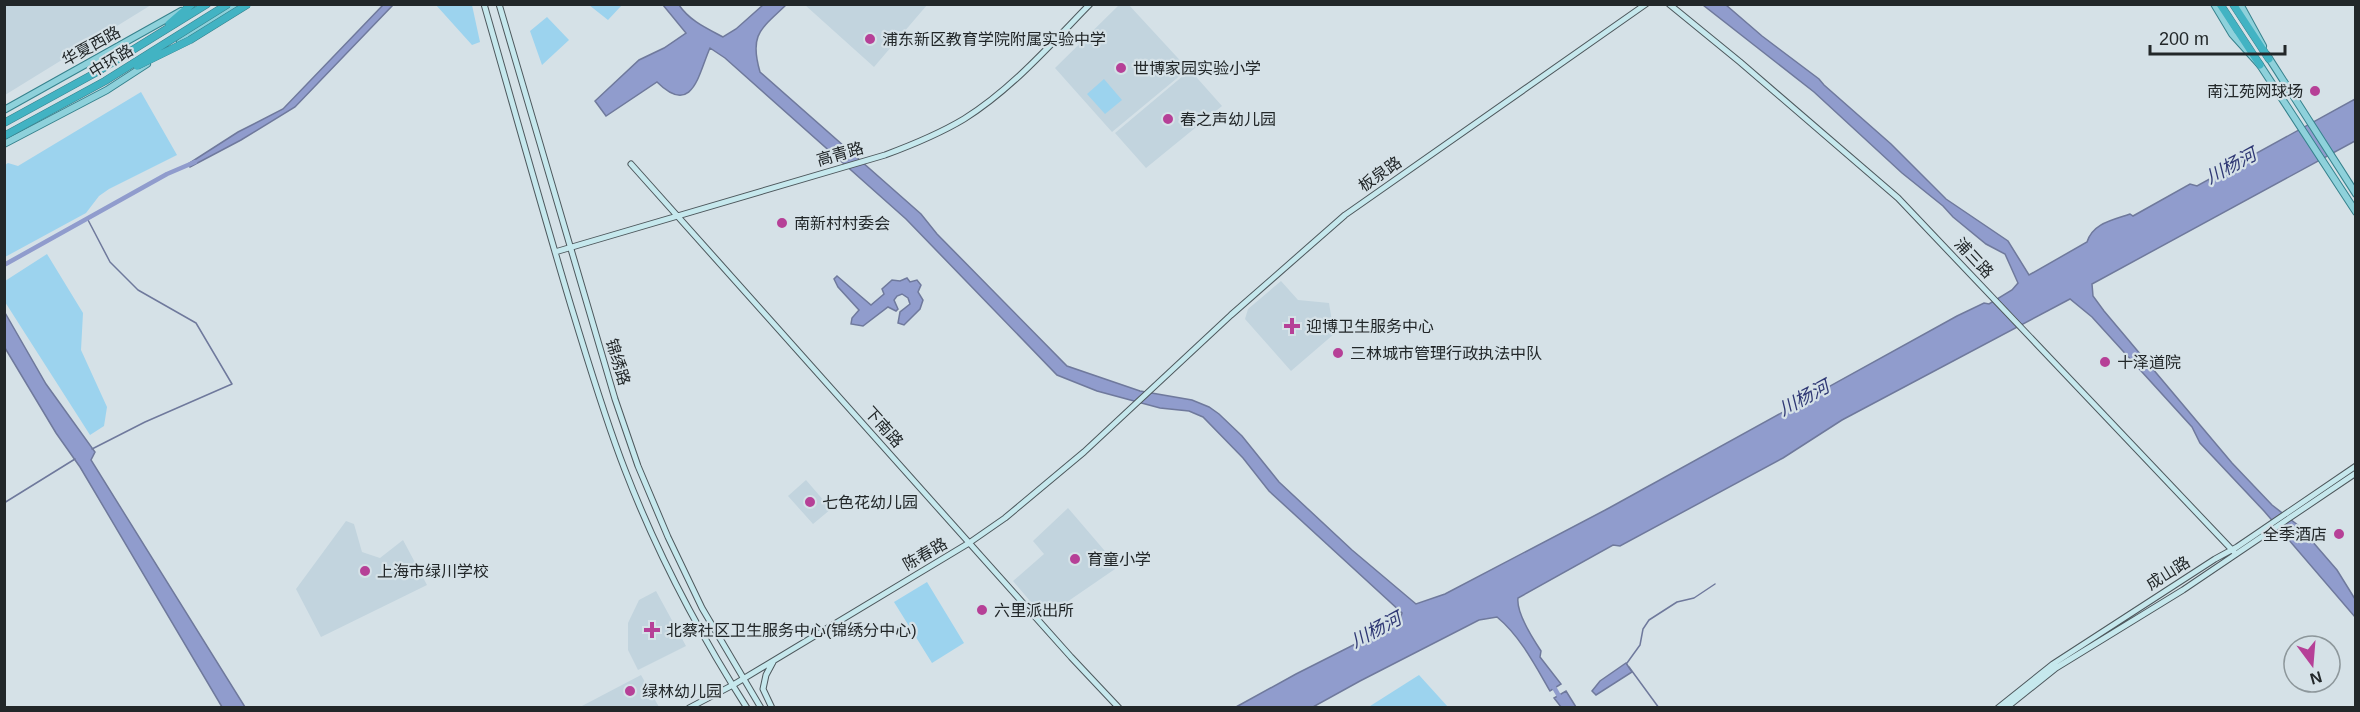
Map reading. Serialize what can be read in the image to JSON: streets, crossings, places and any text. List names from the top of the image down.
{
  "streets": {
    "highway": ["中环路"],
    "main road": [
      "华夏西路",
      "高青路",
      "板泉路",
      "浦三路",
      "锦绣路",
      "下南路",
      "陈春路",
      "成山路"
    ]
  },
  "crossings": [
    ["高青路", "锦绣路"],
    ["高青路", "下南路"],
    ["板泉路", "陈春路"],
    ["浦三路", "成山路"],
    ["锦绣路", "陈春路"],
    ["下南路", "陈春路"]
  ],
  "water": ["川杨河"],
  "places": {
    "other": [
      "浦东新区教育学院附属实验中学",
      "世博家园实验小学",
      "南江苑网球场",
      "春之声幼儿园",
      "南新村村委会",
      "三林城市管理行政执法中队",
      "十泽道院",
      "七色花幼儿园",
      "全季酒店",
      "育童小学",
      "上海市绿川学校",
      "六里派出所",
      "绿林幼儿园"
    ],
    "health": ["迎博卫生服务中心", "北蔡社区卫生服务中心(锦绣分中心)"]
  },
  "scale_bar": "200 m",
  "north": "bottom"
}
